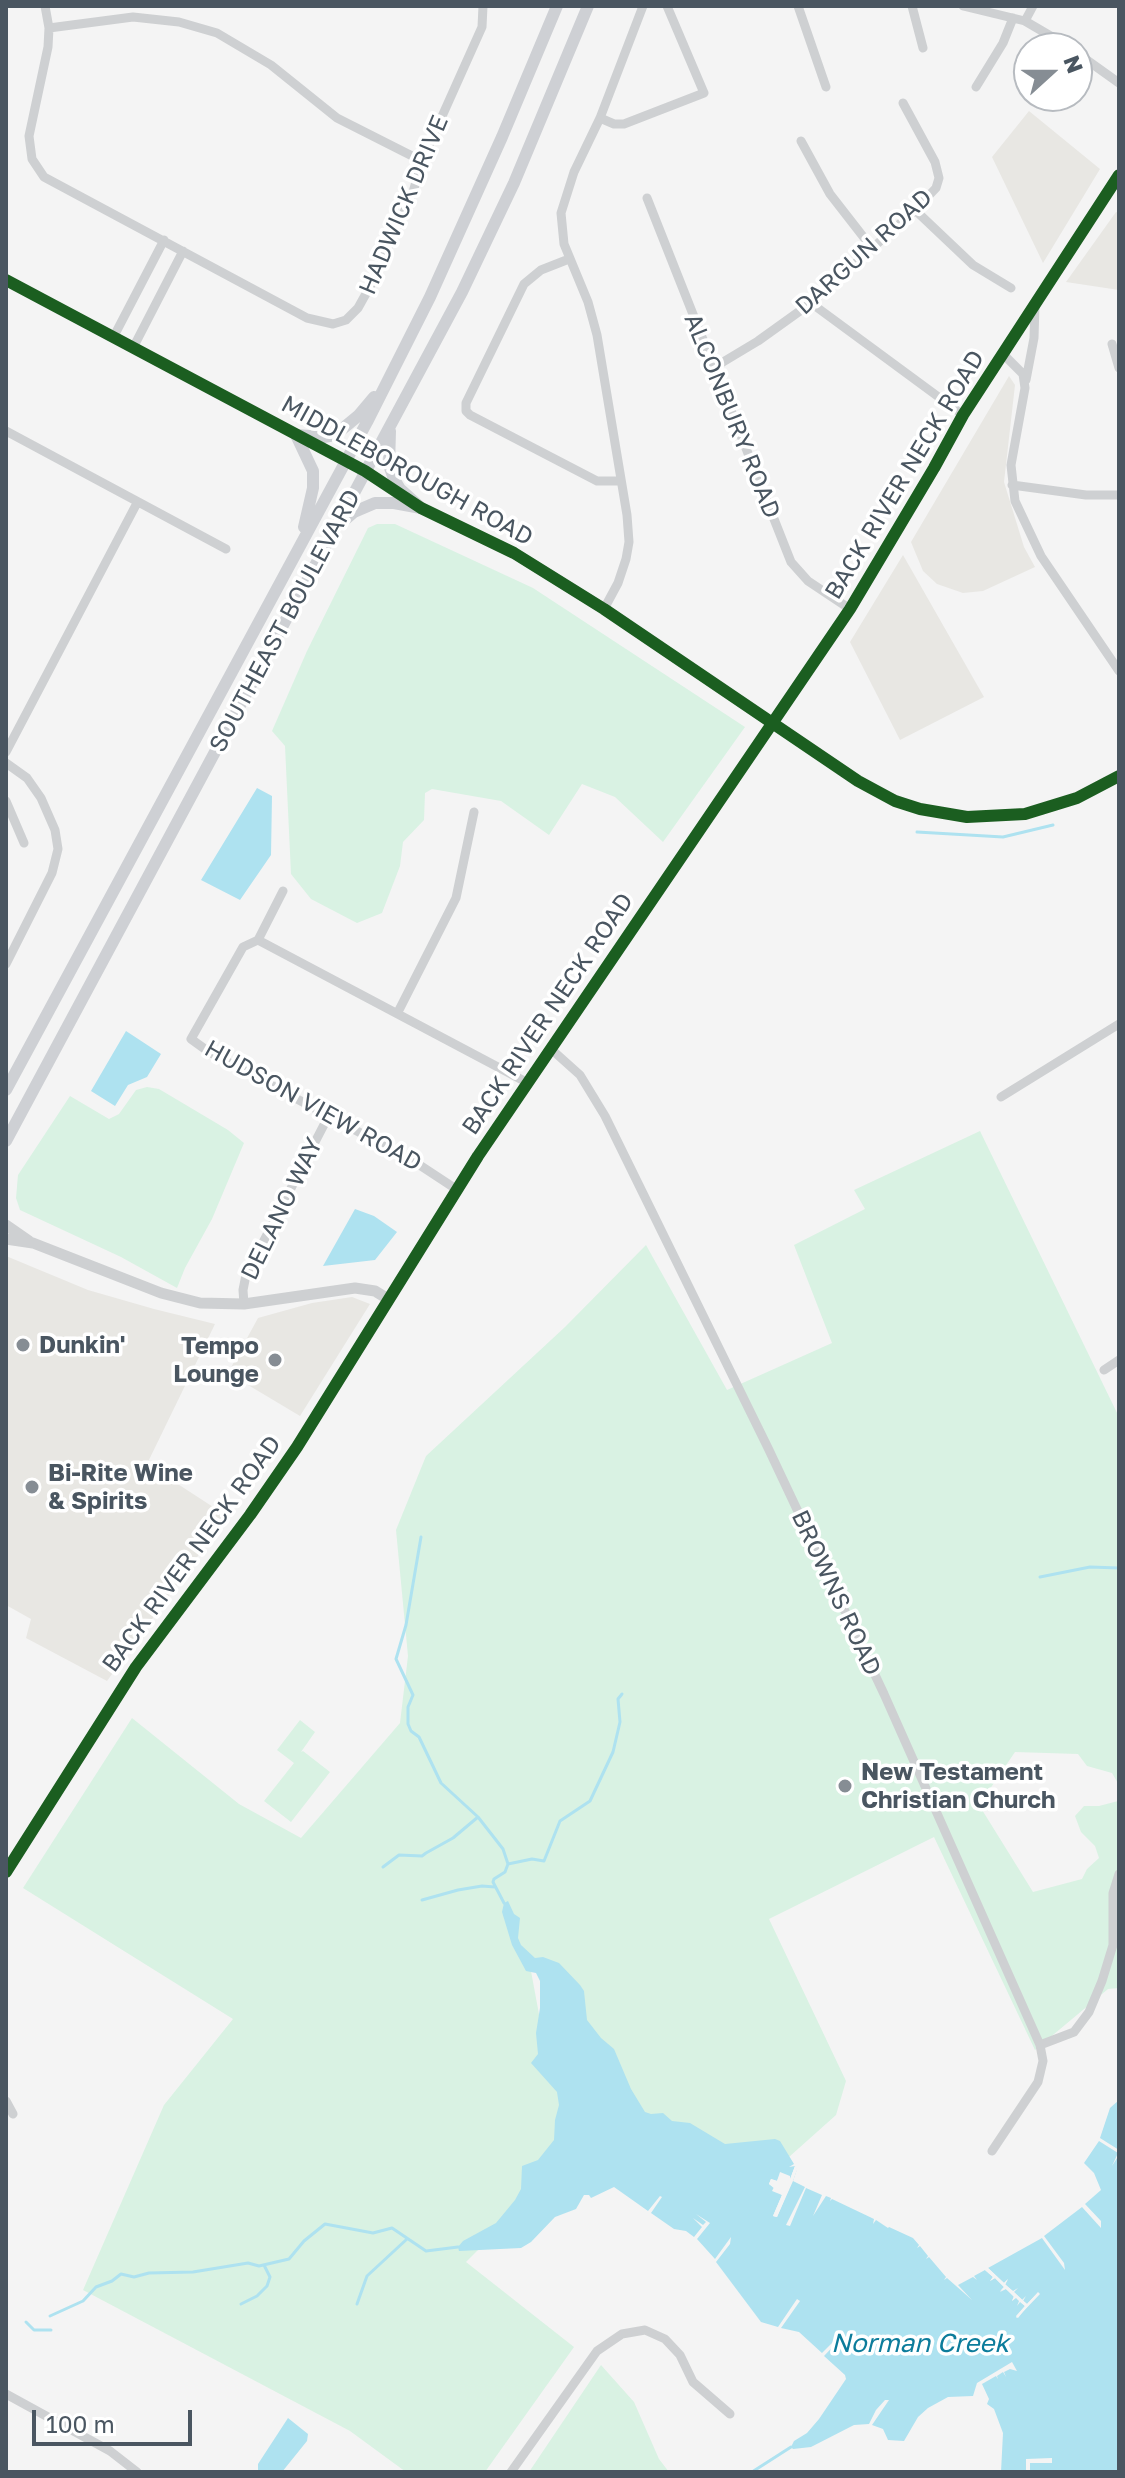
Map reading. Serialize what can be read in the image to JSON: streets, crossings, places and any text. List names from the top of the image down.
{
  "streets": {
    "main road": ["SOUTHEAST BOULEVARD"],
    "street": [
      "HADWICK DRIVE",
      "DARGUN ROAD",
      "ALCONBURY ROAD",
      "MIDDLEBOROUGH ROAD",
      "BACK RIVER NECK ROAD",
      "HUDSON VIEW ROAD",
      "DELANO WAY",
      "BROWNS ROAD"
    ]
  },
  "crossings": [
    ["DARGUN ROAD", "ALCONBURY ROAD"],
    ["ALCONBURY ROAD", "BACK RIVER NECK ROAD"],
    ["MIDDLEBOROUGH ROAD", "BACK RIVER NECK ROAD"],
    ["MIDDLEBOROUGH ROAD", "SOUTHEAST BOULEVARD"],
    ["BACK RIVER NECK ROAD", "HUDSON VIEW ROAD"],
    ["BACK RIVER NECK ROAD", "BROWNS ROAD"],
    ["HUDSON VIEW ROAD", "DELANO WAY"]
  ],
  "water": ["Norman Creek"],
  "places": [
    "Dunkin'",
    "Tempo Lounge",
    "Bi-Rite Wine & Spirits",
    "New Testament Christian Church"
  ],
  "scale_bar": "100 m",
  "north": "right"
}
